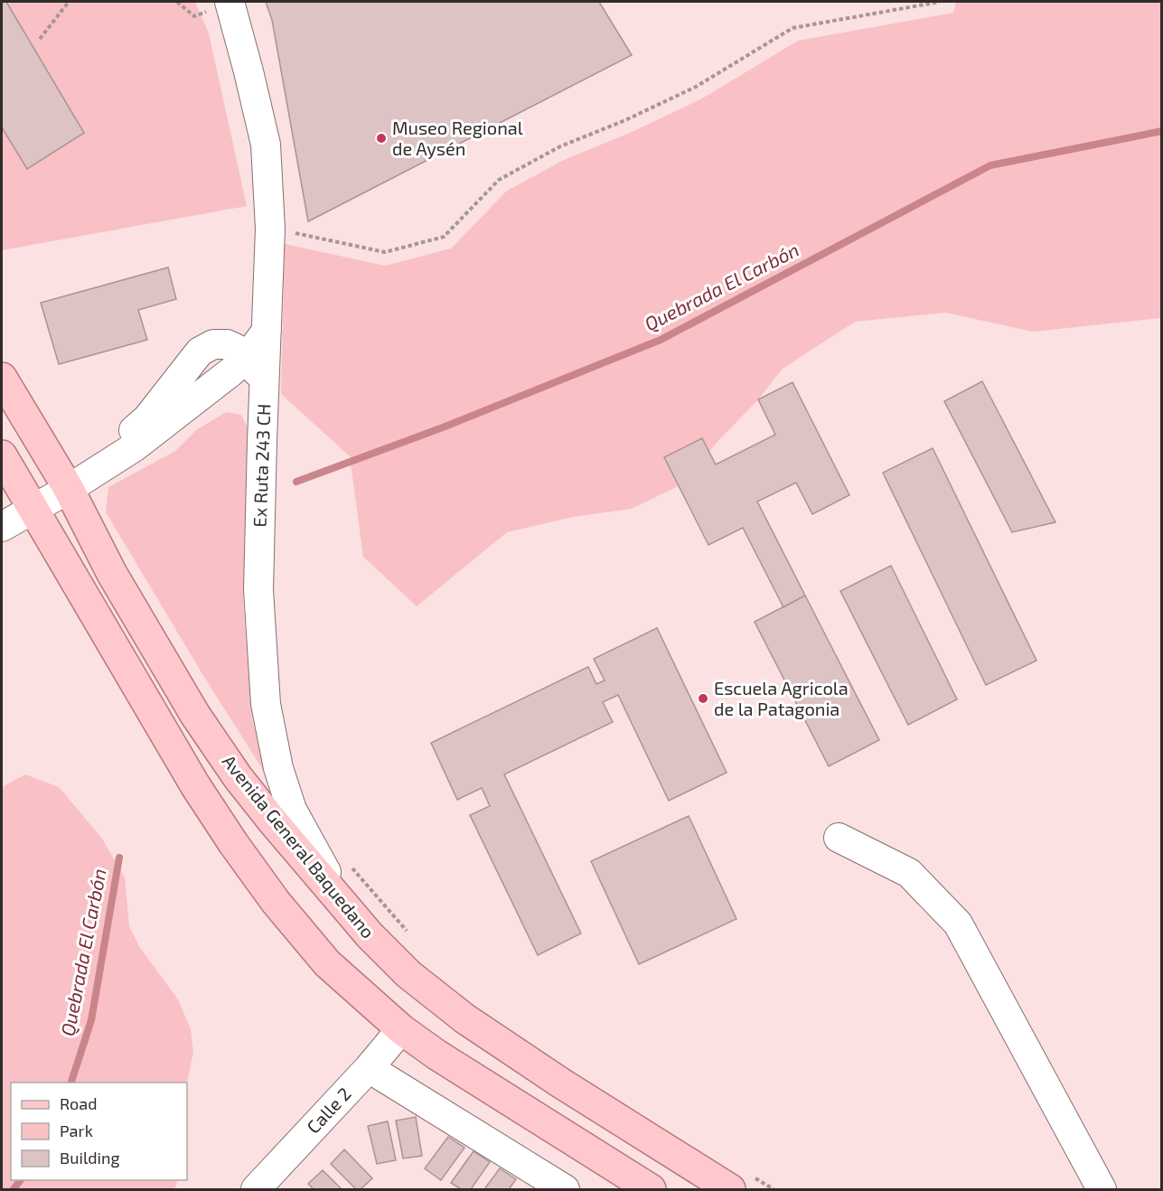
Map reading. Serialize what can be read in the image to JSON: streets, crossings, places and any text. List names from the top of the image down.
{
  "streets": {
    "main road": ["Avenida General Baquedano"],
    "street": ["Ex Ruta 243 CH", "Calle 2"]
  },
  "crossings": [
    ["Ex Ruta 243 CH", "Avenida General Baquedano"]
  ],
  "water": ["Quebrada El Carbón"],
  "places": ["Museo Regional de Aysén", "Escuela Agricola de la Patagonia"],
  "legend": ["Road", "Park", "Building"]
}
